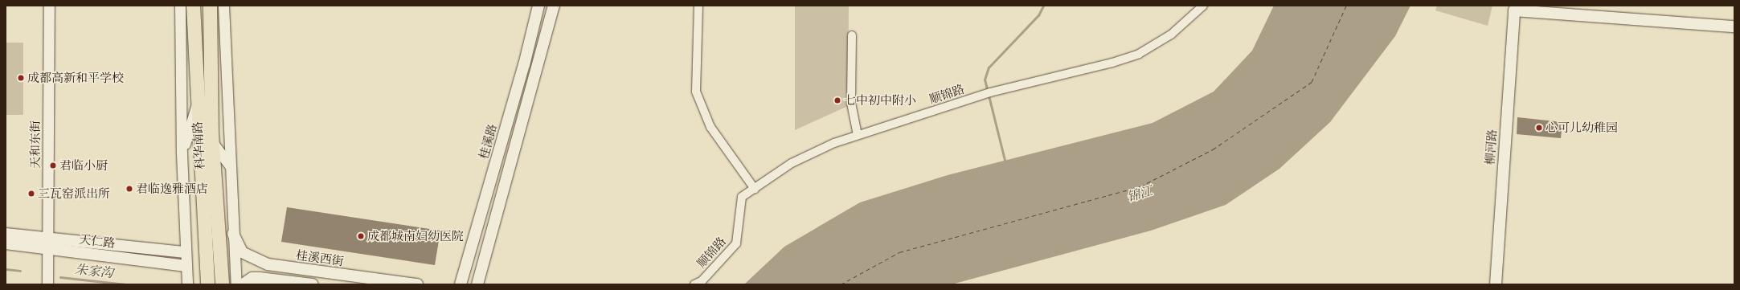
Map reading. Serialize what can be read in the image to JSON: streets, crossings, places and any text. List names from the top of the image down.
{
  "streets": {
    "highway": ["科华南路"],
    "main road": [
      "桂溪路",
      "柳河路",
      "天仁路",
      "桂溪西街"
    ],
    "street": ["顺锦路", "天和东街"]
  },
  "crossings": [
    ["天和东街", "天仁路"]
  ],
  "water": ["锦江", "朱家沟"],
  "places": [
    "成都高新和平学校",
    "七中初中附小",
    "心可儿幼稚园",
    "君临小厨",
    "君临逸雅酒店",
    "三瓦窑派出所",
    "成都城南妇幼医院"
  ]
}
